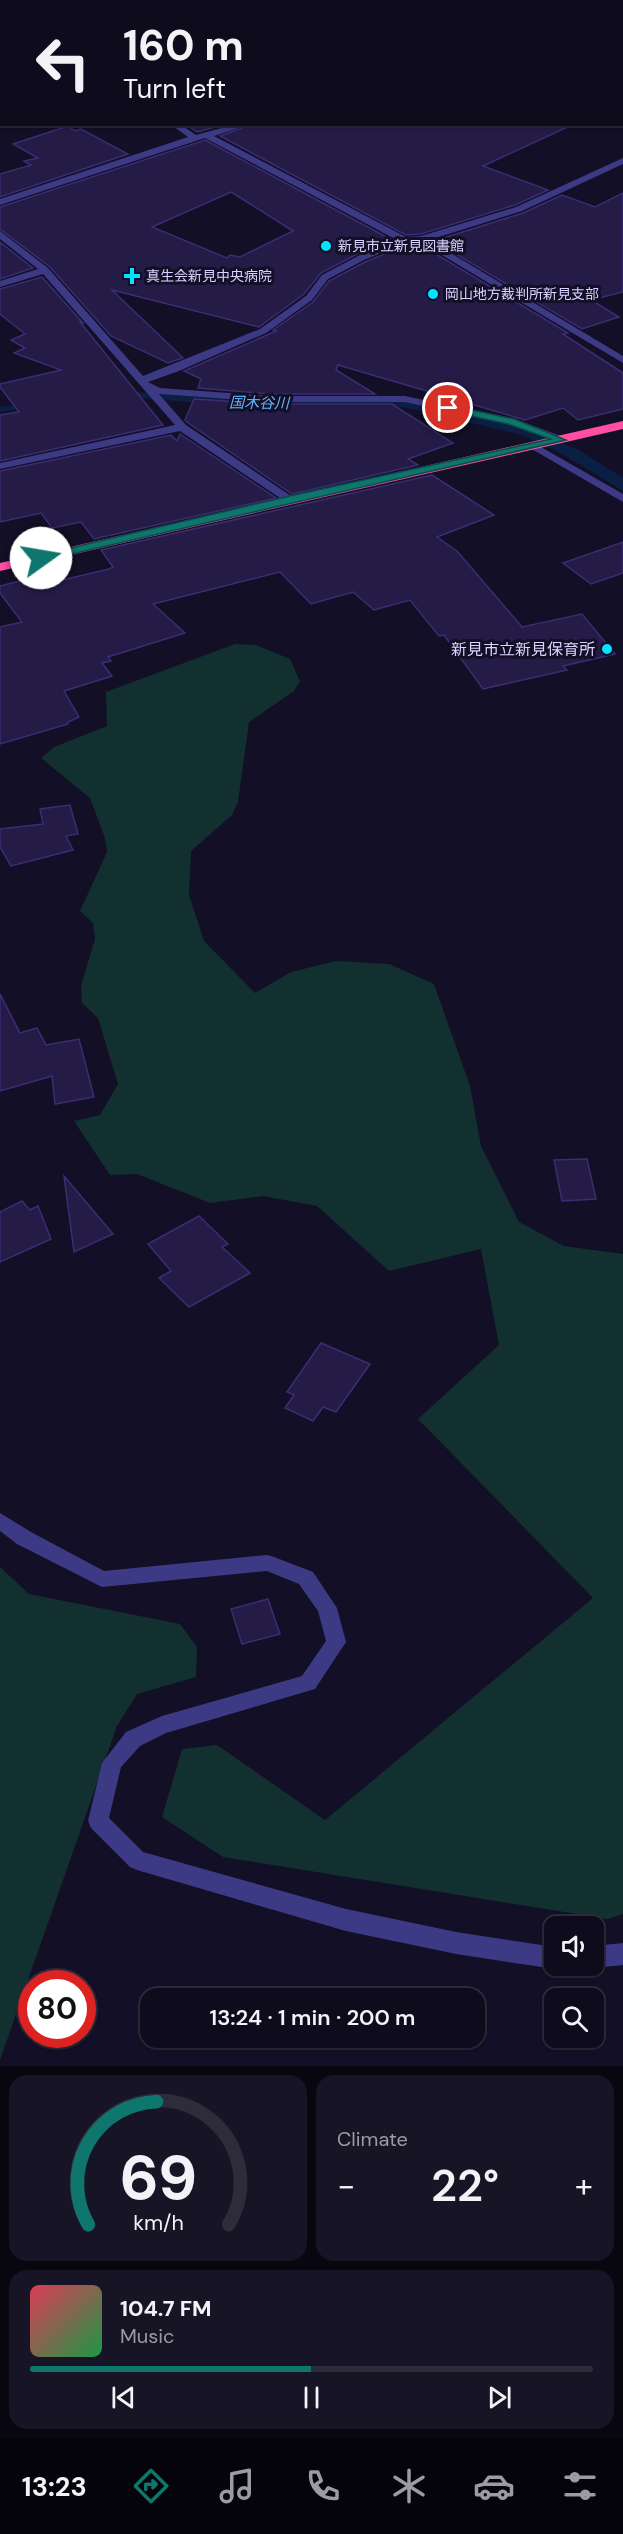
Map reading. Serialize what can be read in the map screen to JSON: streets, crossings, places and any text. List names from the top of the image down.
{
  "water": ["国木谷川"],
  "places": {
    "other": ["新見市立新見図書館", "岡山地方裁判所新見支部", "新見市立新見保育所"],
    "health": ["真生会新見中央病院"]
  },
  "page": {
    "turn": ["160 m", "Turn left"],
    "limit": "80",
    "trip": "13:24 · 1 min · 200 m",
    "tile": "Climate",
    "heat": ["−", "22°", "+"],
    "song": ["104.7 FM", "Music"],
    "tabs": "13:23",
    "gauge": ["69", "km/h"]
  }
}
